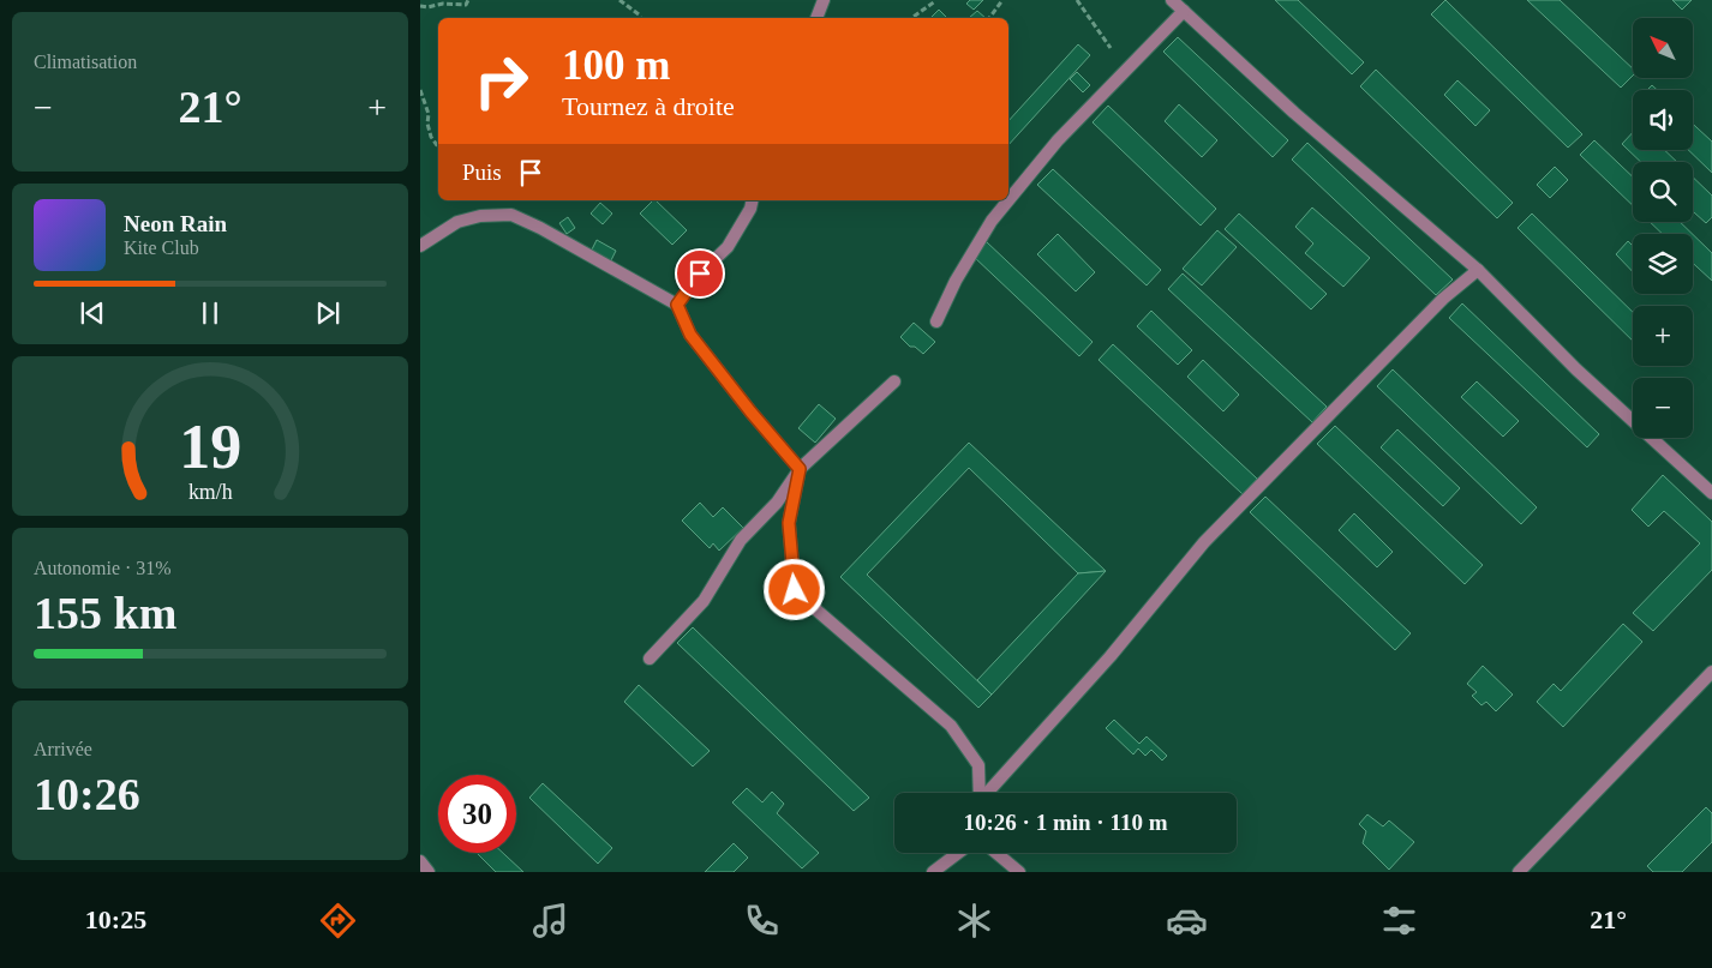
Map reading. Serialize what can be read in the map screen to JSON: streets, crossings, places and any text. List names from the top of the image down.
{
  "north": "top left",
  "page": {
    "tile": [
      "Climatisation",
      ["Autonomie · 31%", "155 km"],
      ["Arrivée", "10:26"]
    ],
    "map_buttons": ["+", "−"],
    "turn": ["100 m", "Tournez à droite"],
    "heat": ["−", "21°", "+"],
    "then": "Puis",
    "song": ["Neon Rain", "Kite Club"],
    "limit": "30",
    "trip": "10:26 · 1 min · 110 m",
    "tabs": ["10:25", "21°"],
    "gauge": ["19", "km/h"]
  }
}
